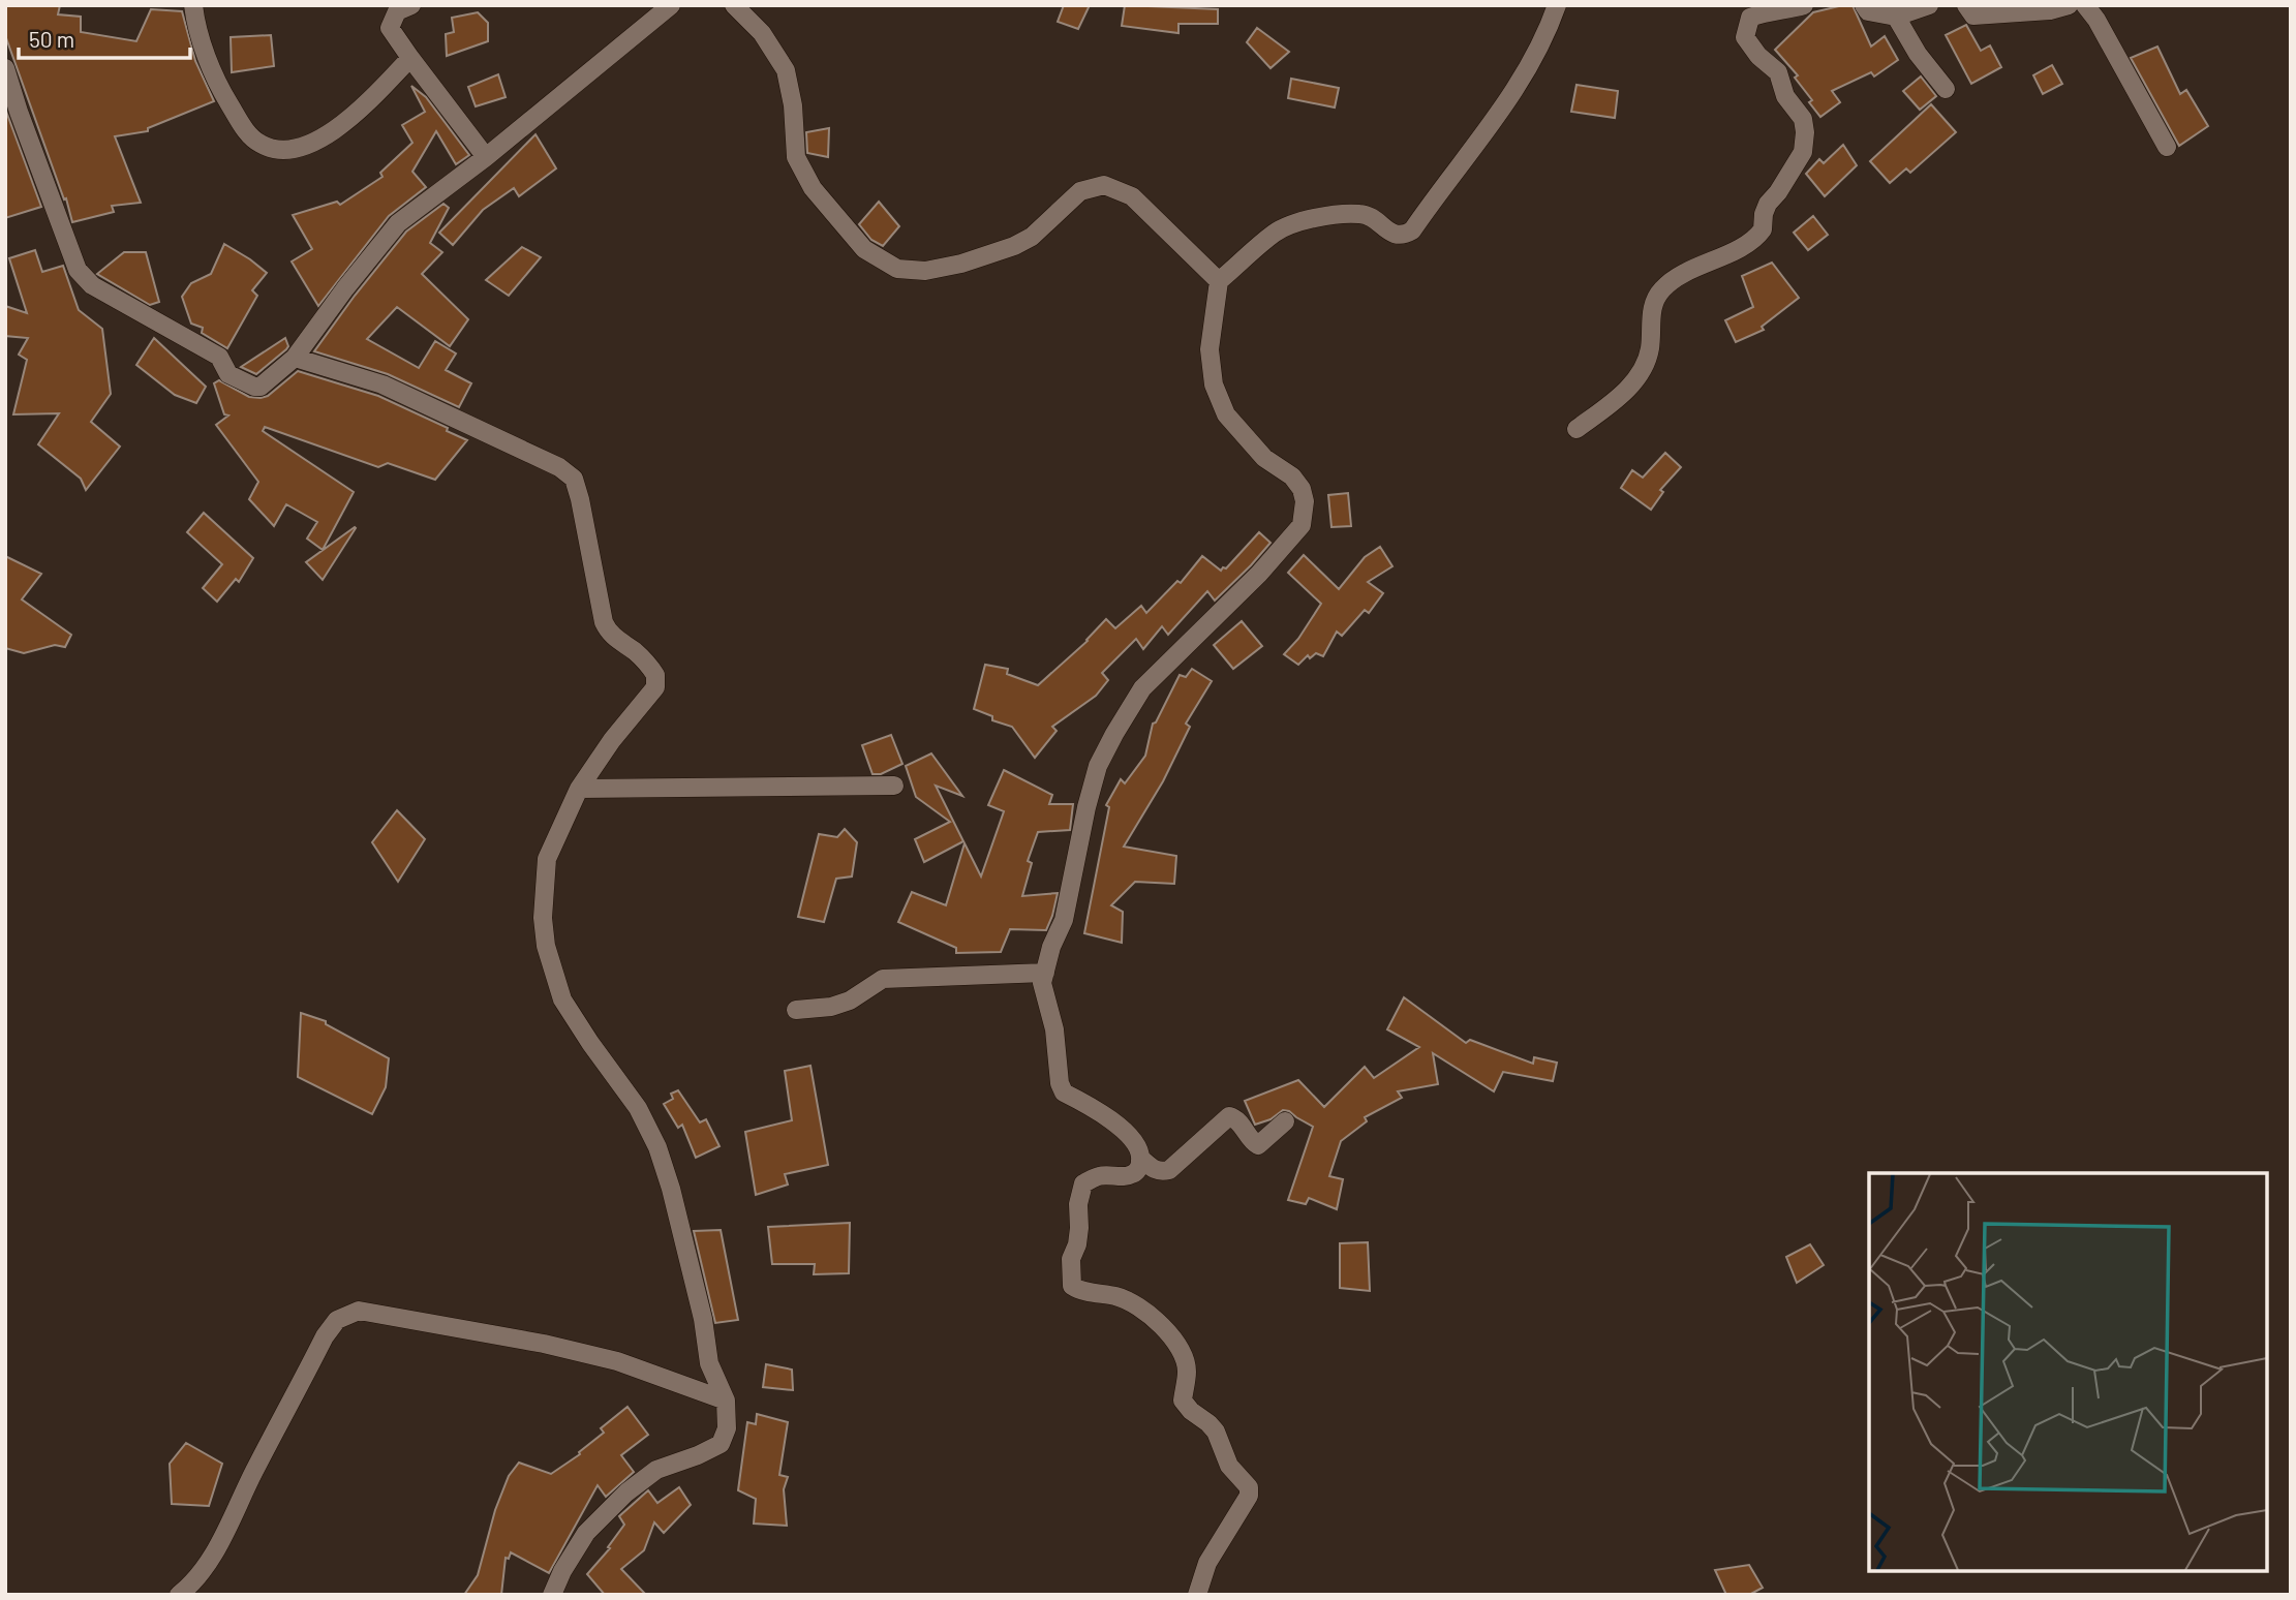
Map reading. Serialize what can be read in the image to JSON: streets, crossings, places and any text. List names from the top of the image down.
{
  "scale_bar": "50 m"
}
